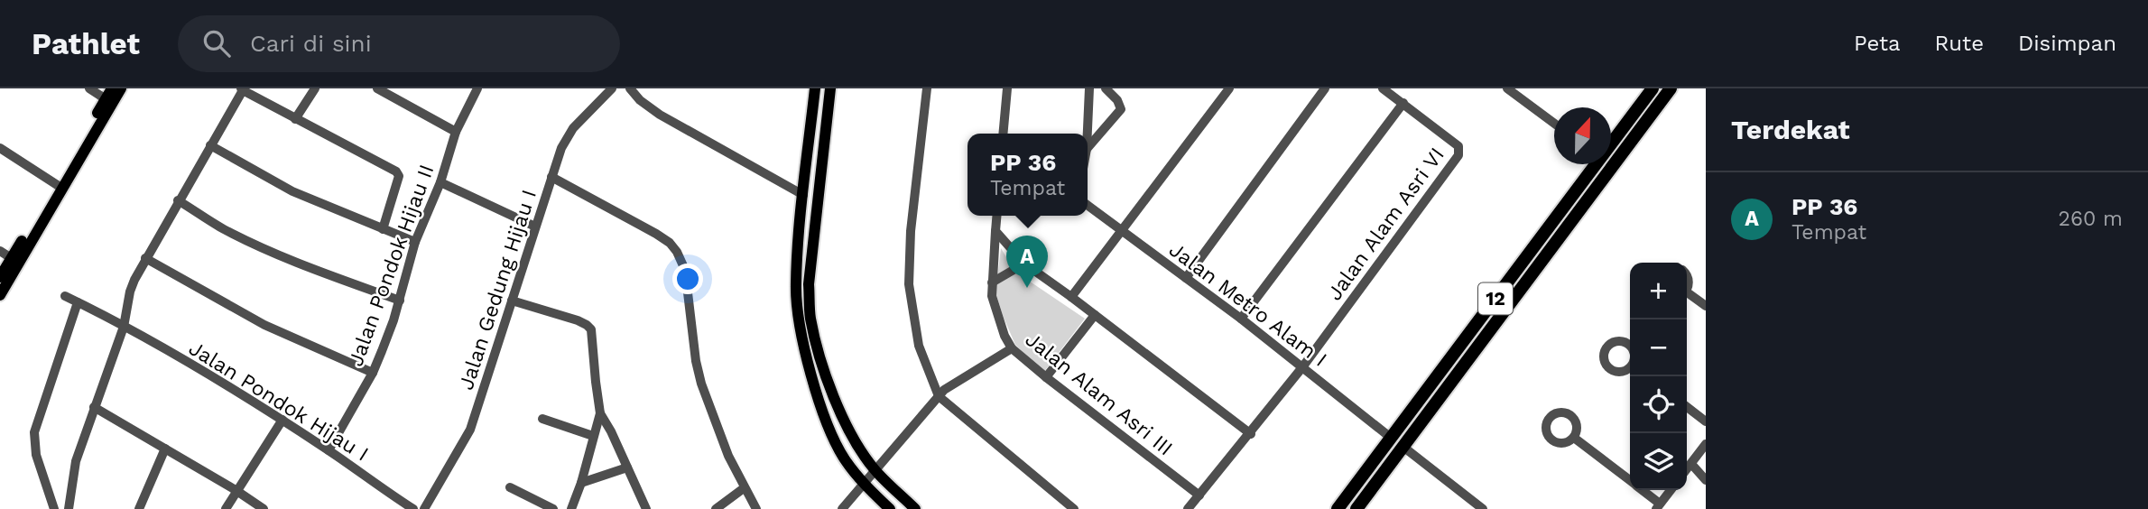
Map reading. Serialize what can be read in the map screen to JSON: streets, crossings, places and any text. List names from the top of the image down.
{
  "streets": {
    "highway": ["12"],
    "street": [
      "Jalan Alam Asri VI",
      "Jalan Pondok Hijau II",
      "Jalan Gedung Hijau I",
      "Jalan Metro Alam I",
      "Jalan Alam Asri III",
      "Jalan Pondok Hijau I"
    ]
  },
  "crossings": [
    ["Jalan Alam Asri VI", "Jalan Metro Alam I"],
    ["Jalan Pondok Hijau II", "Jalan Pondok Hijau I"],
    ["12", "Jalan Metro Alam I"]
  ],
  "north": "top",
  "page": {
    "header": "Pathlet",
    "search": "Cari di sini",
    "nav": ["Peta", "Rute", "Disimpan"],
    "heading": "Terdekat",
    "popup": ["PP 36", "Tempat"],
    "list": [
      {
        "mark": "A",
        "name": "PP 36",
        "note": "Tempat",
        "value": "260 m"
      }
    ],
    "pins": "A",
    "map_buttons": ["+", "−"]
  }
}
